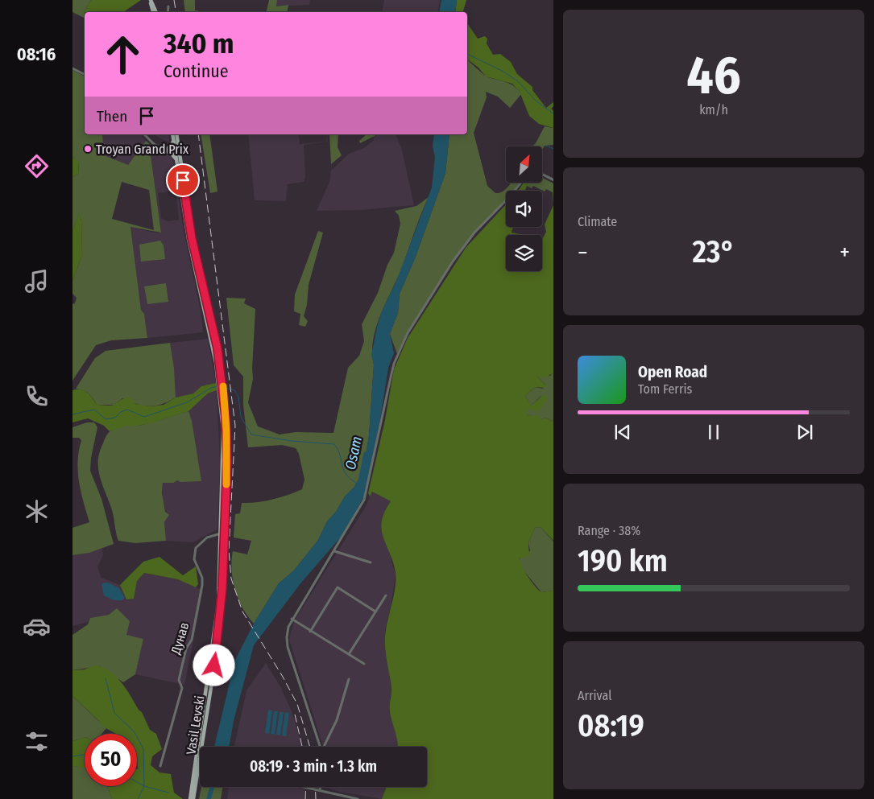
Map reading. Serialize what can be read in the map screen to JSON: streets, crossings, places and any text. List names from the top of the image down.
{
  "streets": {
    "main road": ["Vasil Levski"],
    "street": ["Дунав"]
  },
  "crossings": [
    ["Дунав", "Vasil Levski"]
  ],
  "water": ["Osam"],
  "places": ["Troyan Grand Prix"],
  "north": "top right",
  "page": {
    "tabs": "08:16",
    "tile": [
      ["46", "km/h"],
      "Climate",
      ["Range · 38%", "190 km"],
      ["Arrival", "08:19"]
    ],
    "turn": ["340 m", "Continue"],
    "then": "Then",
    "heat": ["−", "23°", "+"],
    "song": ["Open Road", "Tom Ferris"],
    "limit": "50",
    "trip": "08:19 · 3 min · 1.3 km"
  }
}
